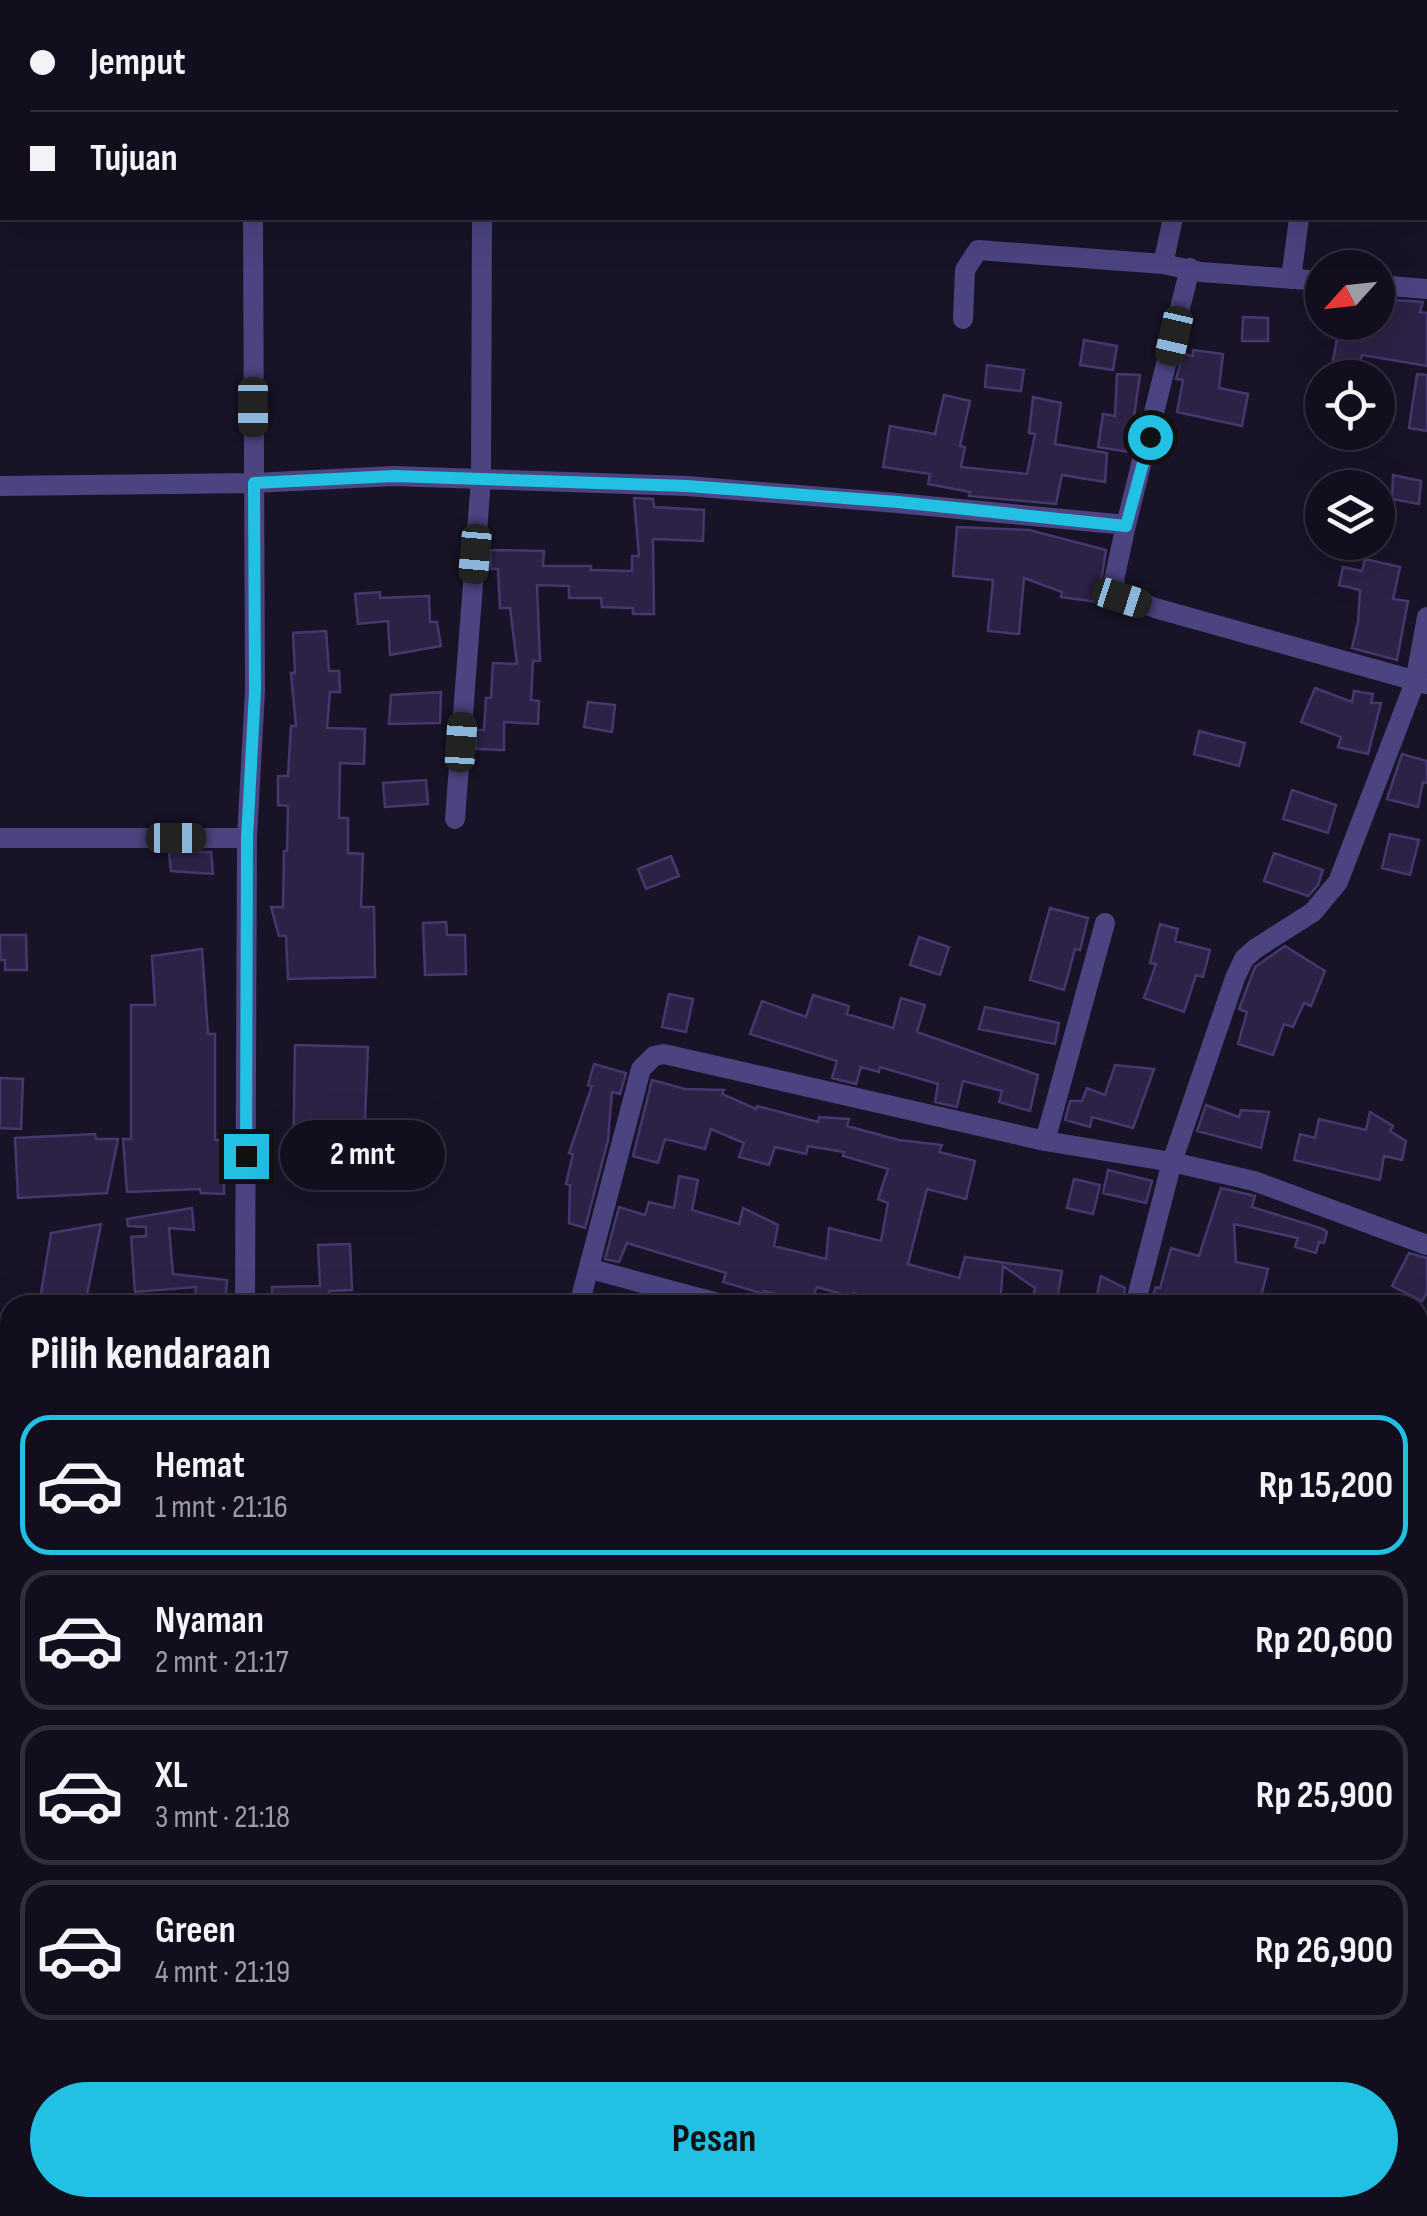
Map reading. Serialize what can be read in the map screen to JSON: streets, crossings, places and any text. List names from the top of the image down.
{
  "north": "bottom left",
  "page": {
    "banner": ["Jemput", "Tujuan"],
    "bubble": "2 mnt",
    "heading": "Pilih kendaraan",
    "list": [
      {
        "name": "Hemat",
        "note": "1 mnt · 21:16",
        "value": "Rp 15,200"
      },
      {
        "name": "Nyaman",
        "note": "2 mnt · 21:17",
        "value": "Rp 20,600"
      },
      {
        "name": "XL",
        "note": "3 mnt · 21:18",
        "value": "Rp 25,900"
      },
      {
        "name": "Green",
        "note": "4 mnt · 21:19",
        "value": "Rp 26,900"
      }
    ],
    "buttons": "Pesan"
  }
}
